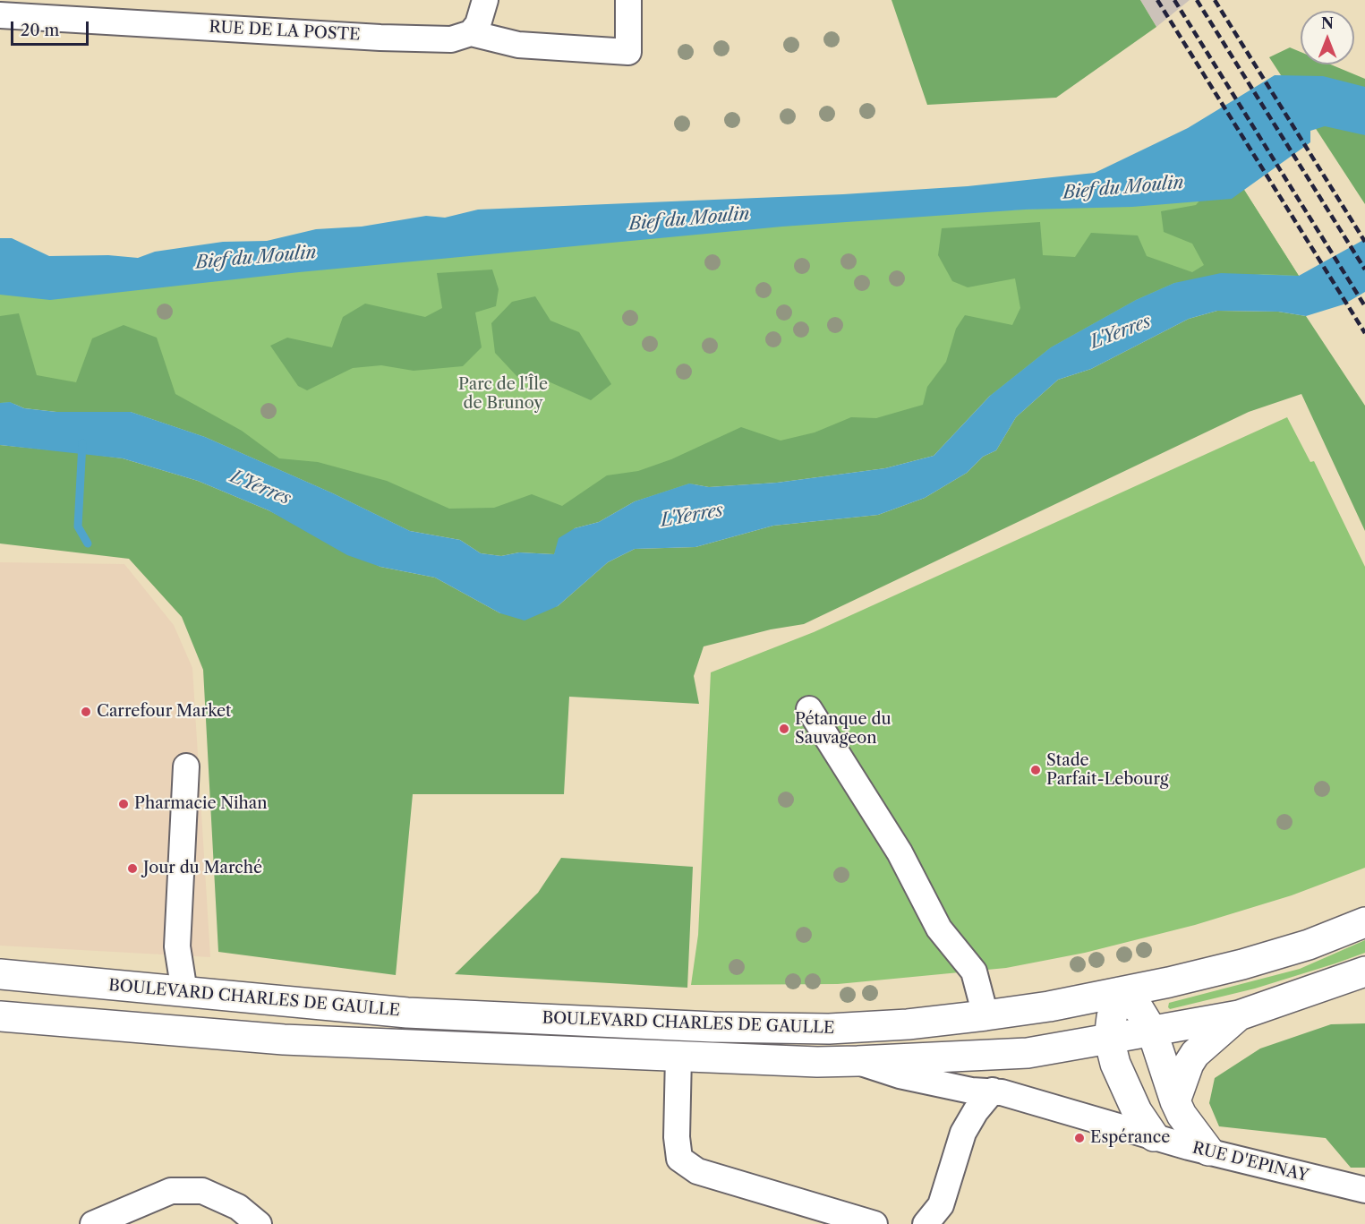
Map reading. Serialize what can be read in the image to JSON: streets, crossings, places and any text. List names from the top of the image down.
{
  "streets": {
    "main road": ["BOULEVARD CHARLES DE GAULLE"],
    "street": ["RUE DE LA POSTE", "RUE D'EPINAY"]
  },
  "crossings": [
    ["BOULEVARD CHARLES DE GAULLE", "RUE D'EPINAY"]
  ],
  "water": ["Bief du Moulin", "L'Yerres"],
  "parks": ["Parc de l'Île de Brunoy"],
  "places": [
    "Carrefour Market",
    "Pétanque du Sauvageon",
    "Stade Parfait-Lebourg",
    "Pharmacie Nihan",
    "Jour du Marché",
    "Espérance"
  ],
  "scale_bar": "20 m",
  "north": "top"
}
